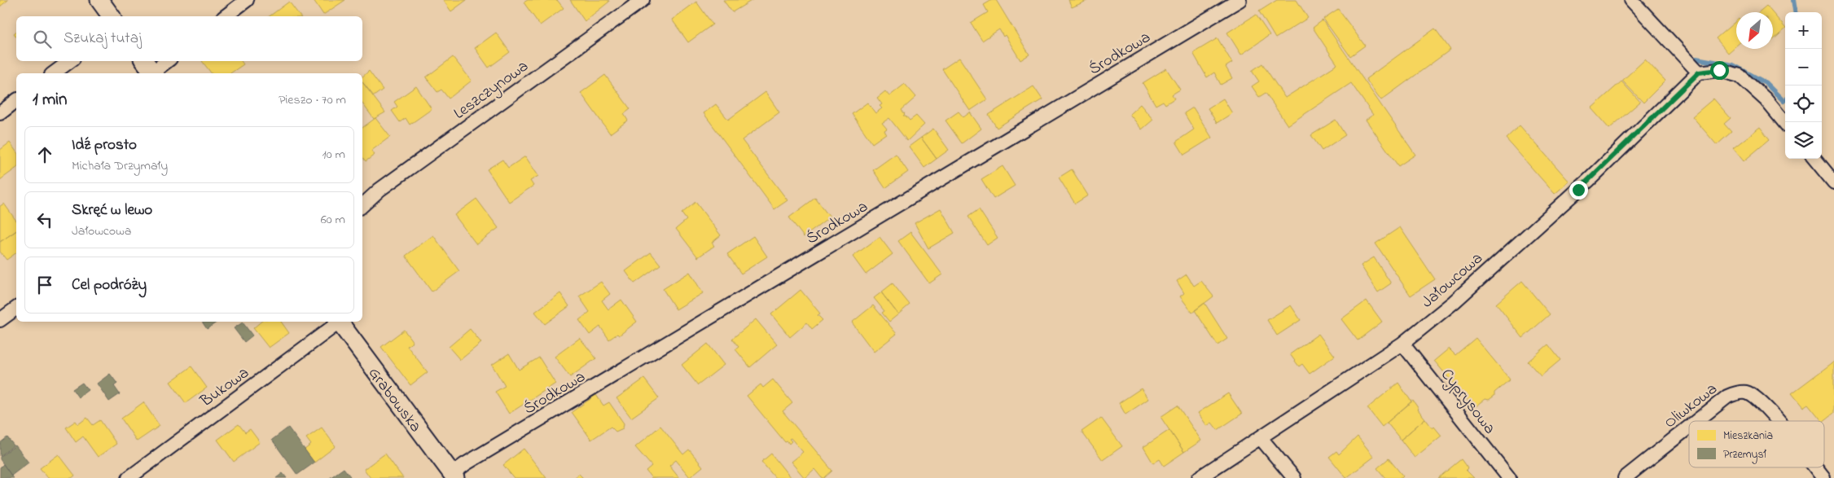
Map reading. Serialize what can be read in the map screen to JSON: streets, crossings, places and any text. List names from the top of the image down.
{
  "streets": {
    "street": [
      "Środkowa",
      "Leszczynowa",
      "Jałowcowa",
      "Bukowa",
      "Grabowska",
      "Cyprysowa",
      "Oliwkowa"
    ]
  },
  "crossings": [
    ["Środkowa", "Grabowska"],
    ["Jałowcowa", "Cyprysowa"]
  ],
  "legend": ["Mieszkania", "Przemysł"],
  "north": "bottom left",
  "page": {
    "map_buttons": ["+", "−"],
    "search": "Szukaj tutaj",
    "heading": ["1 min", "Pieszo · 70 m"],
    "list": [
      ["Idź prosto", "Michała Drzymały", "10 m"],
      ["Skręć w lewo", "Jałowcowa", "60 m"],
      "Cel podróży"
    ]
  }
}
